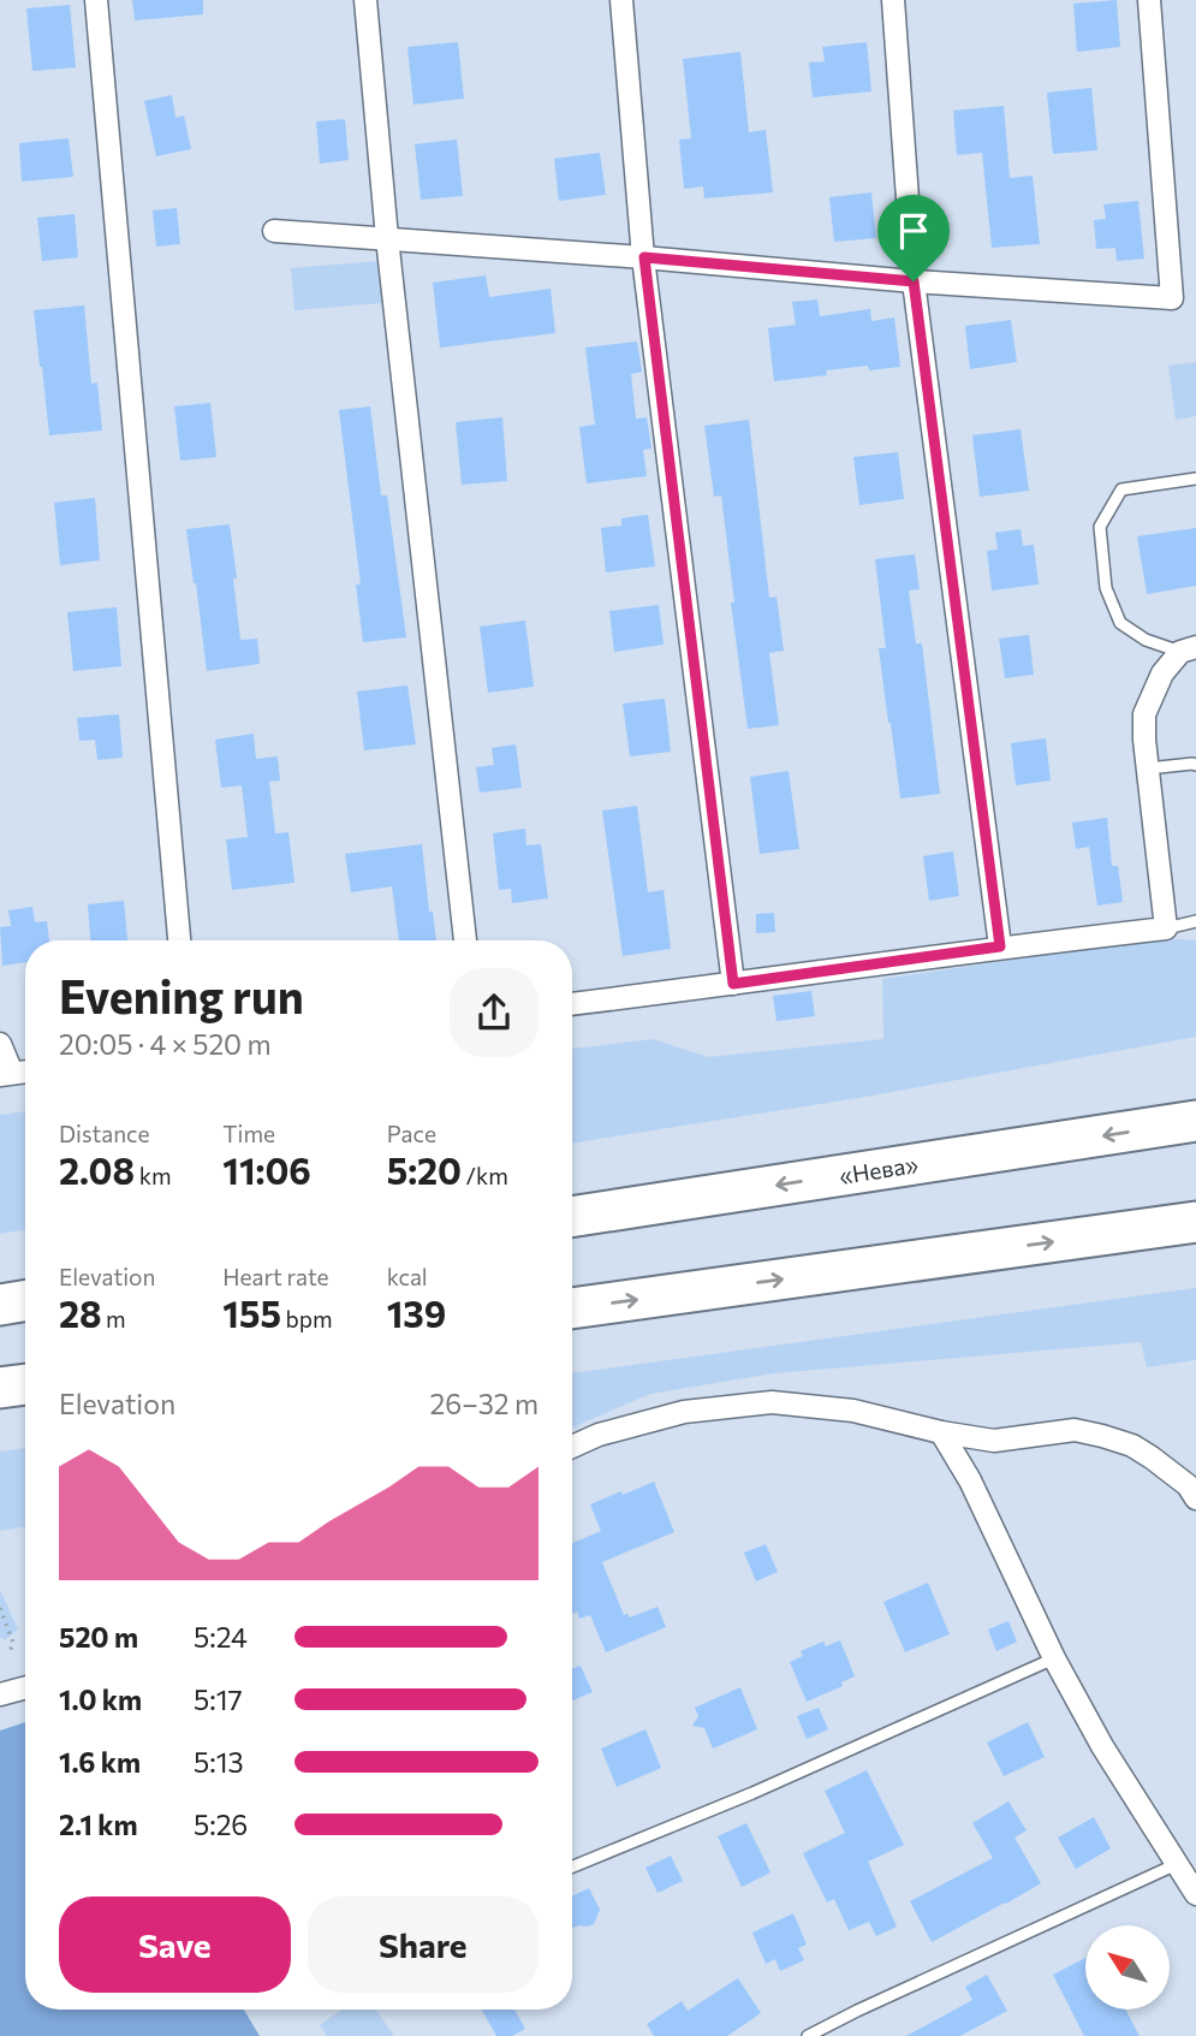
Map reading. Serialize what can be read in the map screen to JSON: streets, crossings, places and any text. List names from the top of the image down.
{
  "streets": {
    "highway": ["«Нева»"]
  },
  "north": "top left",
  "page": {
    "heading": ["Evening run", "20:05 · 4 × 520 m"],
    "stats": [
      ["Distance", "2.08 km"],
      ["Time", "11:06"],
      ["Pace", "5:20 /km"],
      ["Elevation", "28 m"],
      ["Heart rate", "155 bpm"],
      ["kcal", "139"]
    ],
    "chart": ["Elevation", "26–32 m"],
    "list": [
      {
        "name": "520 m",
        "note": "5:24"
      },
      {
        "name": "1.0 km",
        "note": "5:17"
      },
      {
        "name": "1.6 km",
        "note": "5:13"
      },
      {
        "name": "2.1 km",
        "note": "5:26"
      }
    ],
    "buttons": ["Save", "Share"]
  }
}
